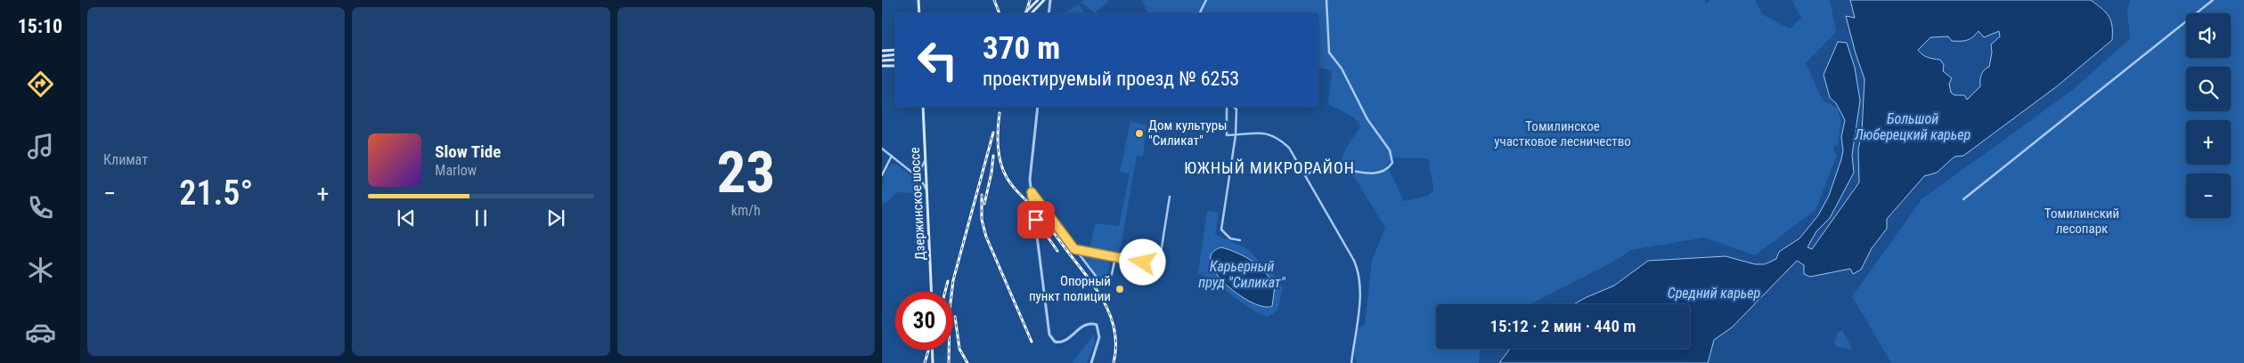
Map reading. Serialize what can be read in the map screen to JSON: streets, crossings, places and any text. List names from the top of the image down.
{
  "streets": {
    "main road": ["Дзержинское шоссе"]
  },
  "districts": ["ЮЖНЫЙ МИКРОРАЙОН"],
  "water": ["Большой Люберецкий карьер", "Карьерный пруд \"Силикат\"", "Средний карьер"],
  "parks": ["Томилинское участковое лесничество", "Томилинский лесопарк"],
  "places": ["Дом культуры \"Силикат\"", "Опорный пункт полиции"],
  "page": {
    "tabs": "15:10",
    "tile": [
      "Климат",
      ["23", "km/h"]
    ],
    "map_buttons": ["+", "−"],
    "turn": ["370 m", "проектируемый проезд № 6253"],
    "song": ["Slow Tide", "Marlow"],
    "heat": ["−", "21.5°", "+"],
    "limit": "30",
    "trip": "15:12 · 2 мин · 440 m"
  }
}
